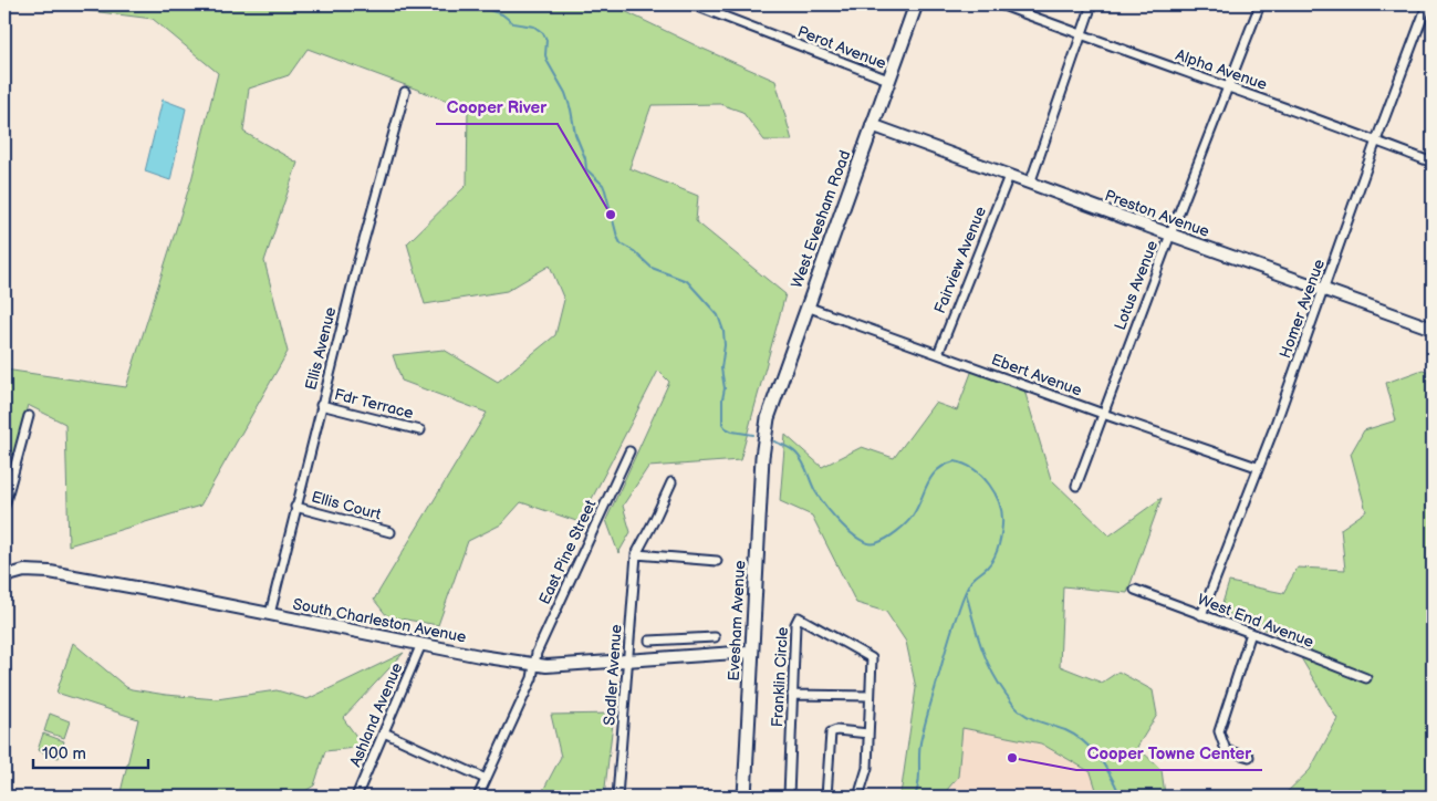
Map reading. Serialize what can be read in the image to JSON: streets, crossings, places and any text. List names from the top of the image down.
{
  "streets": {
    "main road": ["West Evesham Road", "Evesham Avenue"],
    "street": [
      "Perot Avenue",
      "Alpha Avenue",
      "Preston Avenue",
      "Fairview Avenue",
      "Lotus Avenue",
      "Homer Avenue",
      "Ellis Avenue",
      "Ebert Avenue",
      "Fdr Terrace",
      "Ellis Court",
      "East Pine Street",
      "South Charleston Avenue",
      "West End Avenue",
      "Sadler Avenue",
      "Franklin Circle",
      "Ashland Avenue"
    ]
  },
  "crossings": [
    ["Perot Avenue", "West Evesham Road"],
    ["Alpha Avenue", "Lotus Avenue"],
    ["Alpha Avenue", "Homer Avenue"],
    ["Preston Avenue", "West Evesham Road"],
    ["Preston Avenue", "Fairview Avenue"],
    ["Preston Avenue", "Lotus Avenue"],
    ["Preston Avenue", "Homer Avenue"],
    ["West Evesham Road", "Ebert Avenue"],
    ["West Evesham Road", "Evesham Avenue"],
    ["Fairview Avenue", "Ebert Avenue"],
    ["Lotus Avenue", "Ebert Avenue"],
    ["Homer Avenue", "Ebert Avenue"],
    ["Homer Avenue", "West End Avenue"],
    ["Ellis Avenue", "Fdr Terrace"],
    ["Ellis Avenue", "Ellis Court"],
    ["Ellis Avenue", "South Charleston Avenue"],
    ["East Pine Street", "South Charleston Avenue"],
    ["South Charleston Avenue", "Evesham Avenue"],
    ["South Charleston Avenue", "Sadler Avenue"],
    ["South Charleston Avenue", "Ashland Avenue"]
  ],
  "places": ["Cooper River", "Cooper Towne Center"],
  "scale_bar": "100 m"
}
